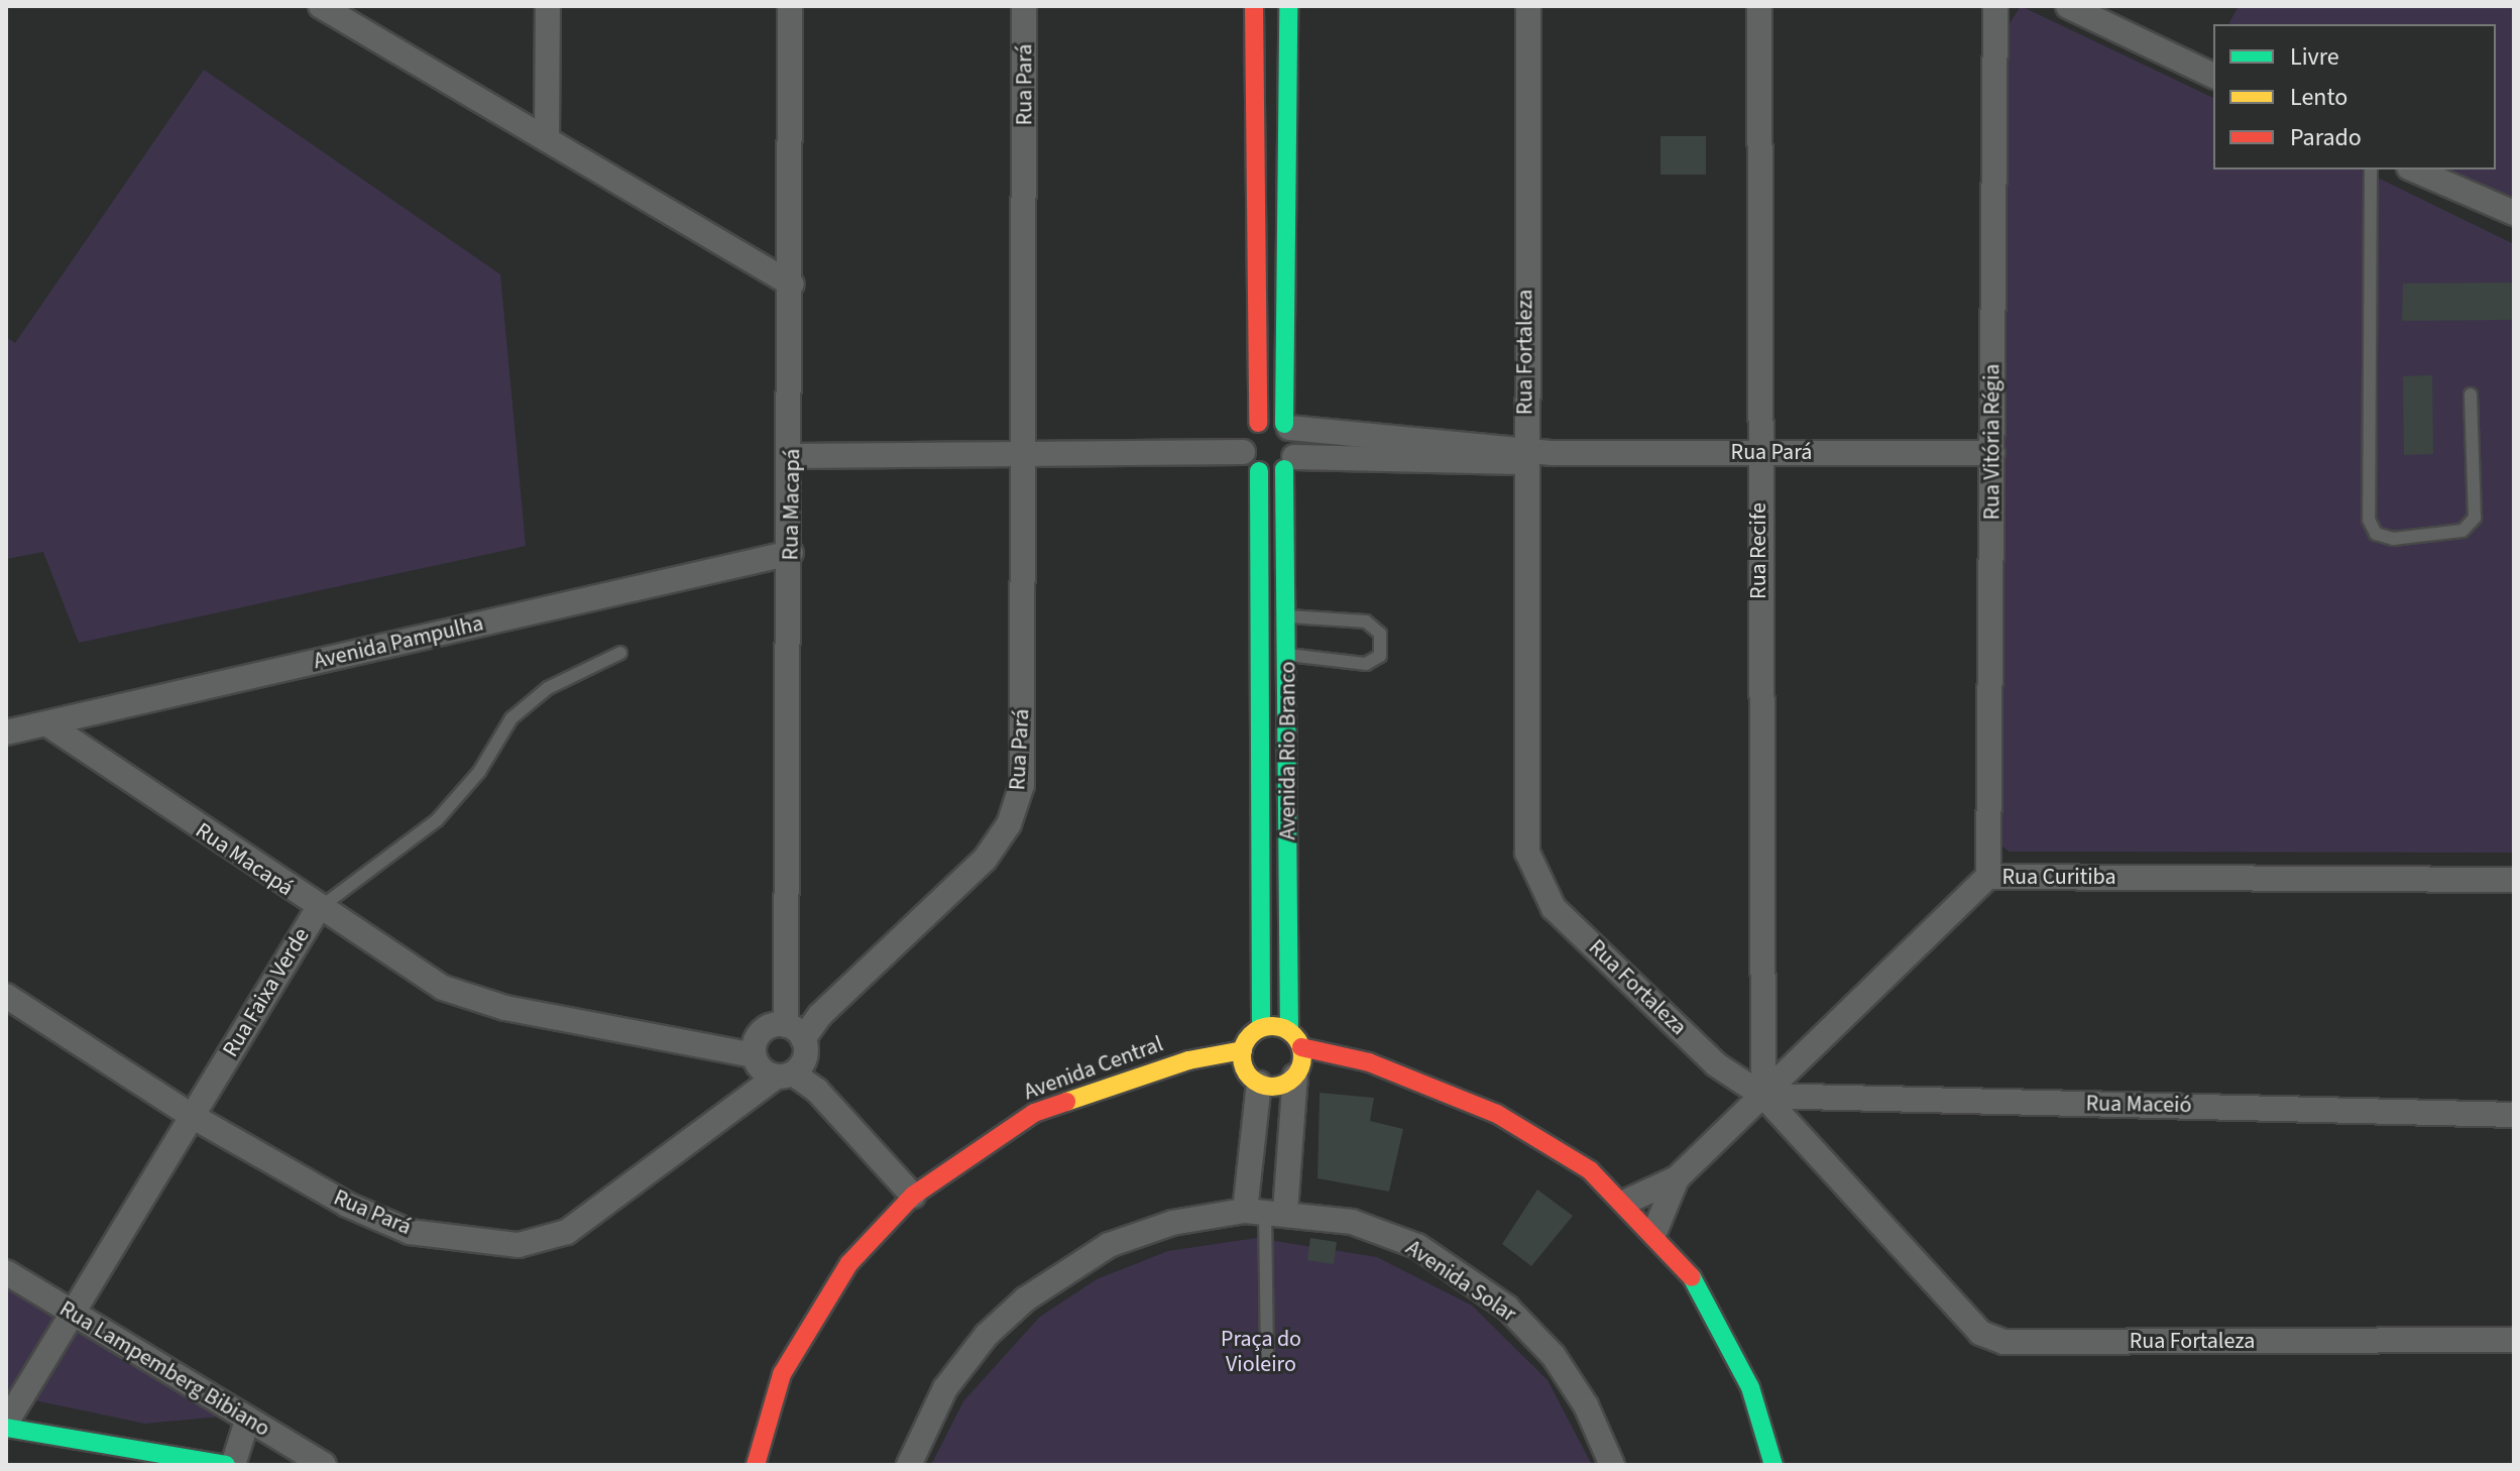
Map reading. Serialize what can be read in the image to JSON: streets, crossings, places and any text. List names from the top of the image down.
{
  "streets": {
    "street": [
      "Rua Pará",
      "Rua Fortaleza",
      "Rua Vitória Régia",
      "Rua Macapá",
      "Rua Recife",
      "Avenida Pampulha",
      "Avenida Rio Branco",
      "Rua Curitiba",
      "Rua Faixa Verde",
      "Avenida Central",
      "Rua Maceió",
      "Avenida Solar",
      "Rua Lampemberg Bibiano"
    ]
  },
  "crossings": [
    ["Rua Pará", "Rua Fortaleza"],
    ["Rua Pará", "Rua Vitória Régia"],
    ["Rua Pará", "Rua Macapá"],
    ["Rua Pará", "Rua Recife"],
    ["Rua Pará", "Avenida Rio Branco"],
    ["Rua Pará", "Rua Faixa Verde"],
    ["Rua Fortaleza", "Rua Recife"],
    ["Rua Fortaleza", "Rua Curitiba"],
    ["Rua Fortaleza", "Rua Maceió"],
    ["Rua Vitória Régia", "Rua Curitiba"],
    ["Rua Macapá", "Avenida Pampulha"],
    ["Rua Macapá", "Rua Faixa Verde"],
    ["Rua Macapá", "Avenida Central"],
    ["Rua Recife", "Rua Curitiba"],
    ["Rua Recife", "Rua Maceió"],
    ["Avenida Rio Branco", "Avenida Central"],
    ["Rua Curitiba", "Rua Maceió"],
    ["Rua Faixa Verde", "Rua Lampemberg Bibiano"]
  ],
  "parks": ["Praça do Violeiro"],
  "legend": ["Livre", "Lento", "Parado"]
}
